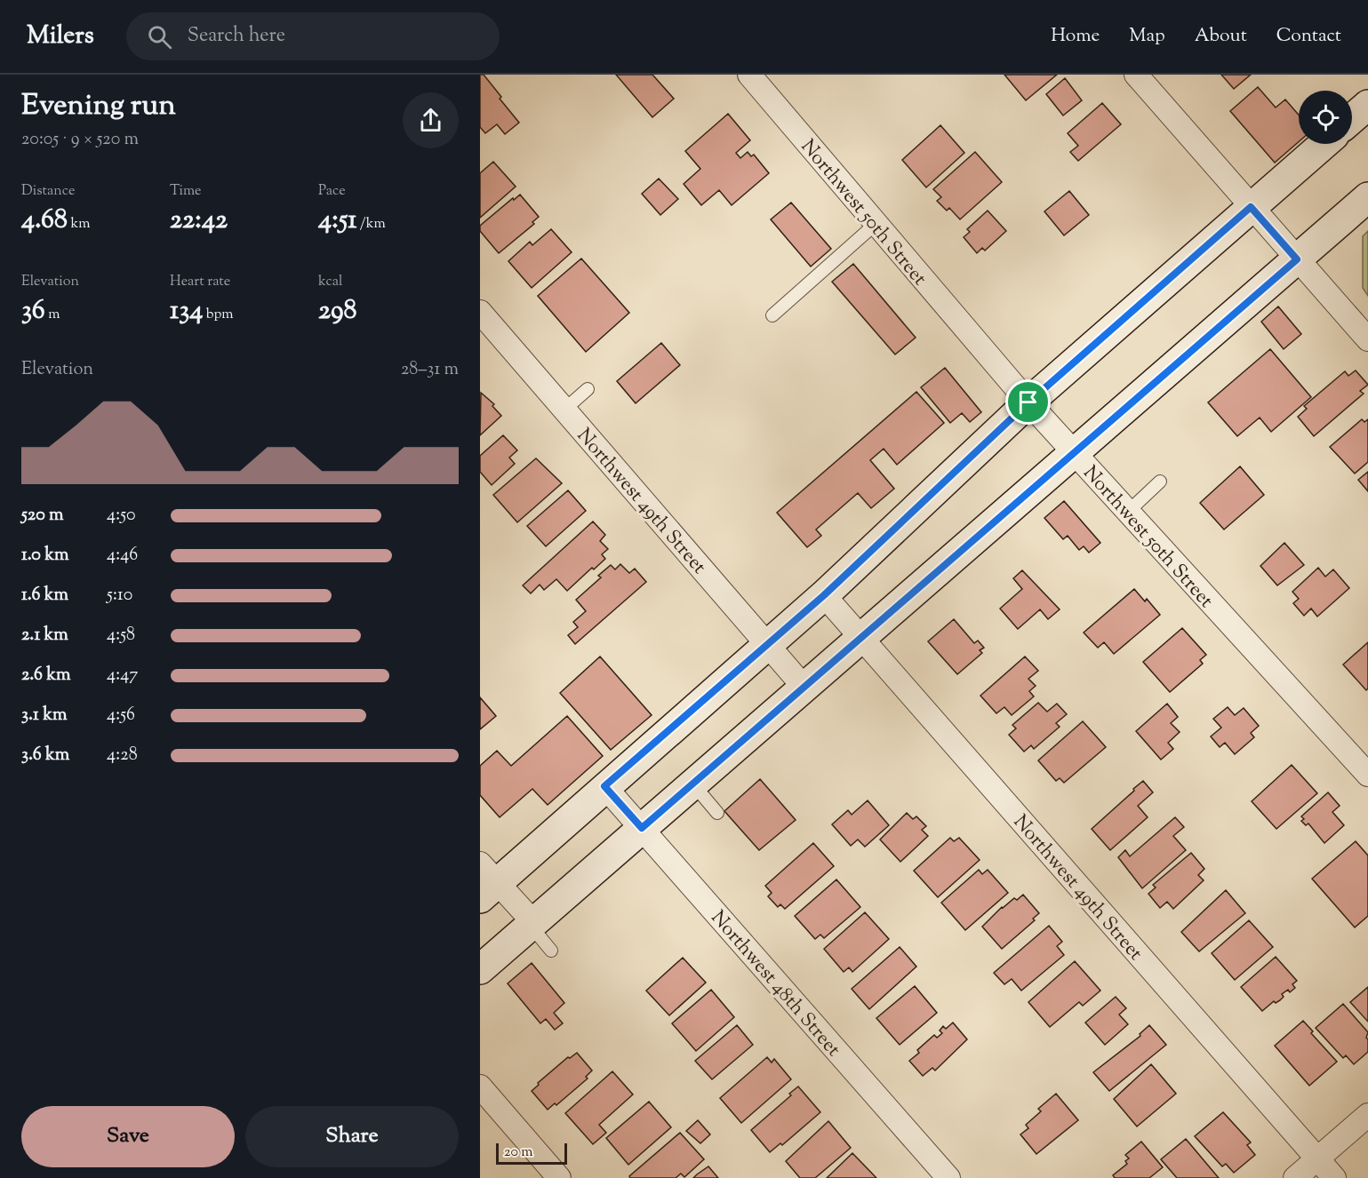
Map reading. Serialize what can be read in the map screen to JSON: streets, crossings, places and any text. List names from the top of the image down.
{
  "streets": {
    "street": ["Northwest 50th Street", "Northwest 49th Street", "Northwest 48th Street"]
  },
  "scale_bar": "20 m",
  "page": {
    "header": "Milers",
    "search": "Search here",
    "nav": [
      "Home",
      "Map",
      "About",
      "Contact"
    ],
    "heading": ["Evening run", "20:05 · 9 × 520 m"],
    "stats": [
      ["Distance", "4.68 km"],
      ["Time", "22:42"],
      ["Pace", "4:51 /km"],
      ["Elevation", "36 m"],
      ["Heart rate", "134 bpm"],
      ["kcal", "298"]
    ],
    "chart": ["Elevation", "28–31 m"],
    "list": [
      {
        "name": "520 m",
        "note": "4:50"
      },
      {
        "name": "1.0 km",
        "note": "4:46"
      },
      {
        "name": "1.6 km",
        "note": "5:10"
      },
      {
        "name": "2.1 km",
        "note": "4:58"
      },
      {
        "name": "2.6 km",
        "note": "4:47"
      },
      {
        "name": "3.1 km",
        "note": "4:56"
      },
      {
        "name": "3.6 km",
        "note": "4:28"
      }
    ],
    "buttons": ["Save", "Share"],
    "scale": "20 m"
  }
}
